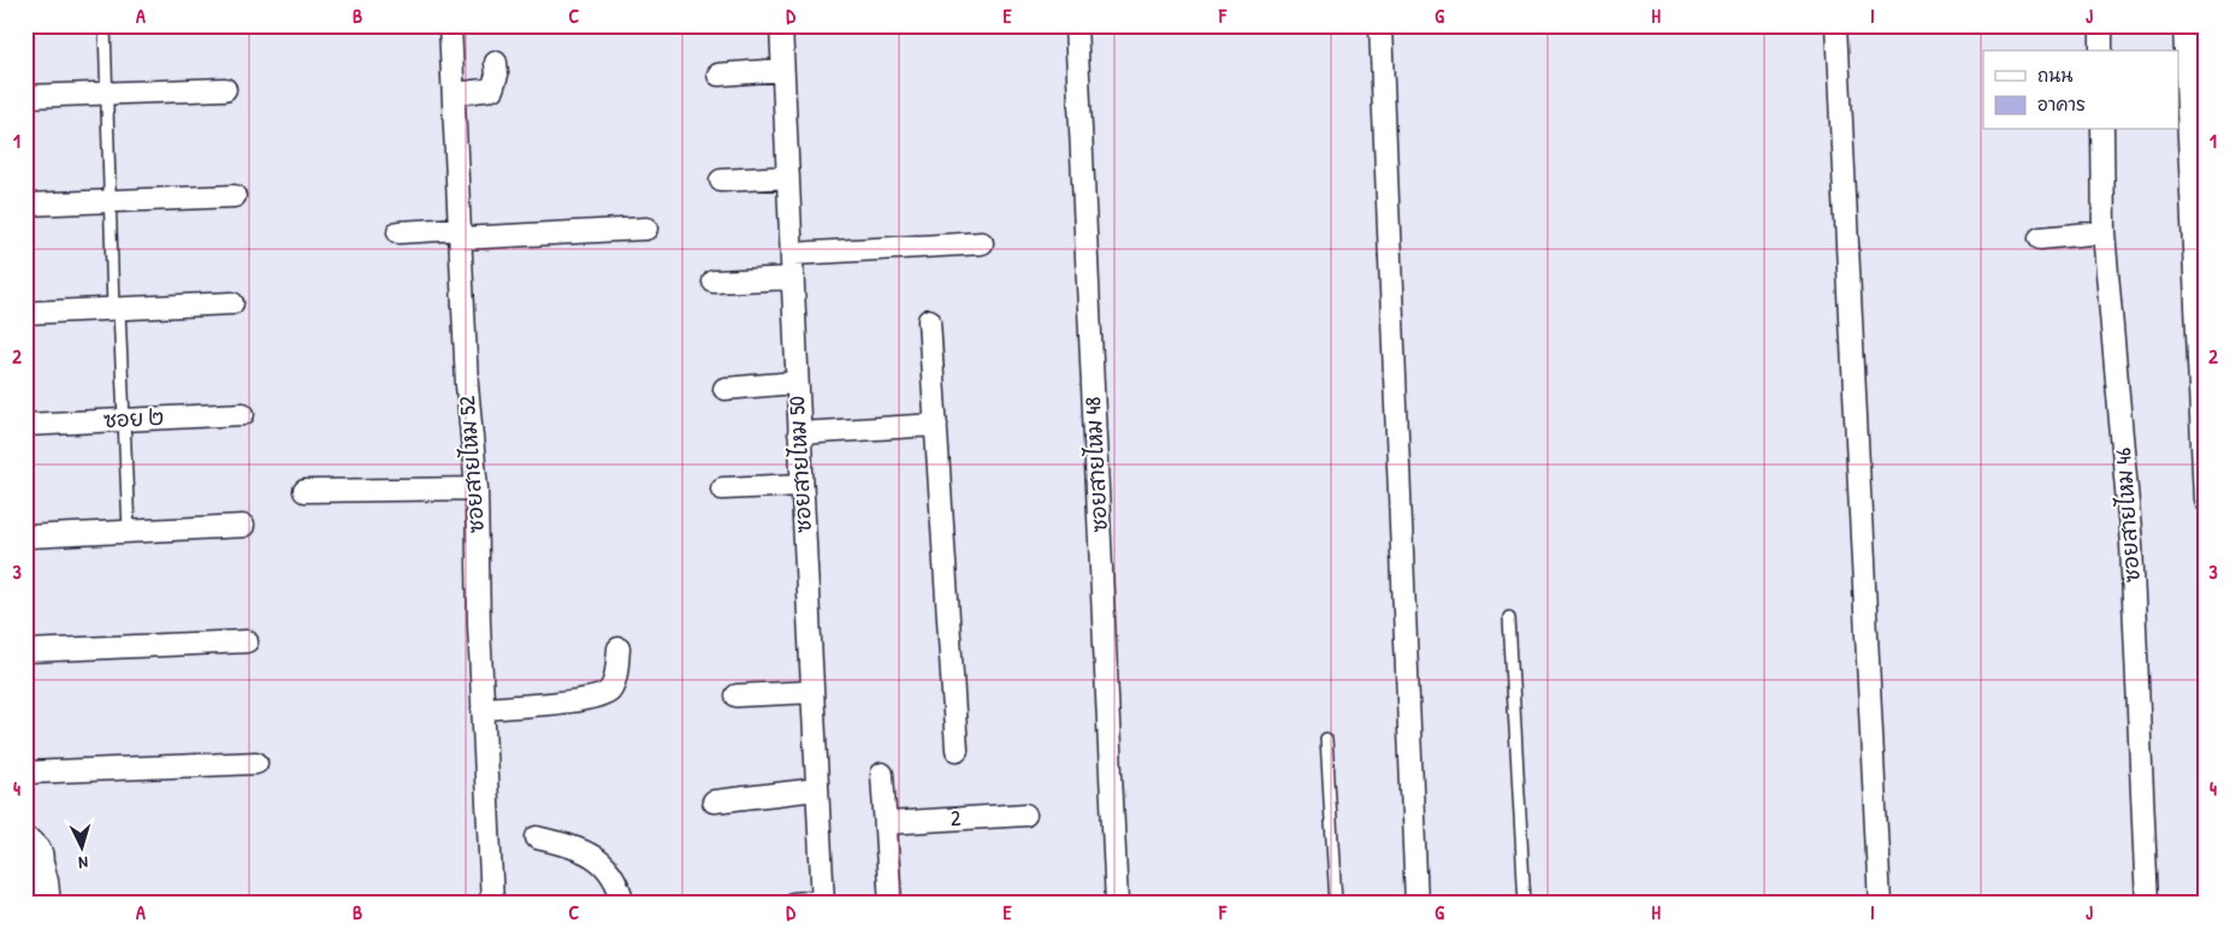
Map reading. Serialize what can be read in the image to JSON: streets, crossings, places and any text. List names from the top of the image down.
{
  "streets": {
    "street": [
      "ซอย ๒",
      "ซอยสายไหม 52",
      "ซอยสายไหม 50",
      "ซอยสายไหม 48",
      "ซอยสายไหม 46",
      "2"
    ]
  },
  "legend": ["ถนน", "อาคาร"],
  "north": "bottom",
  "grid": {
    "columns": [
      "A",
      "B",
      "C",
      "D",
      "E",
      "F",
      "G",
      "H",
      "I",
      "J"
    ],
    "rows": [
      "1",
      "2",
      "3",
      "4"
    ]
  }
}
